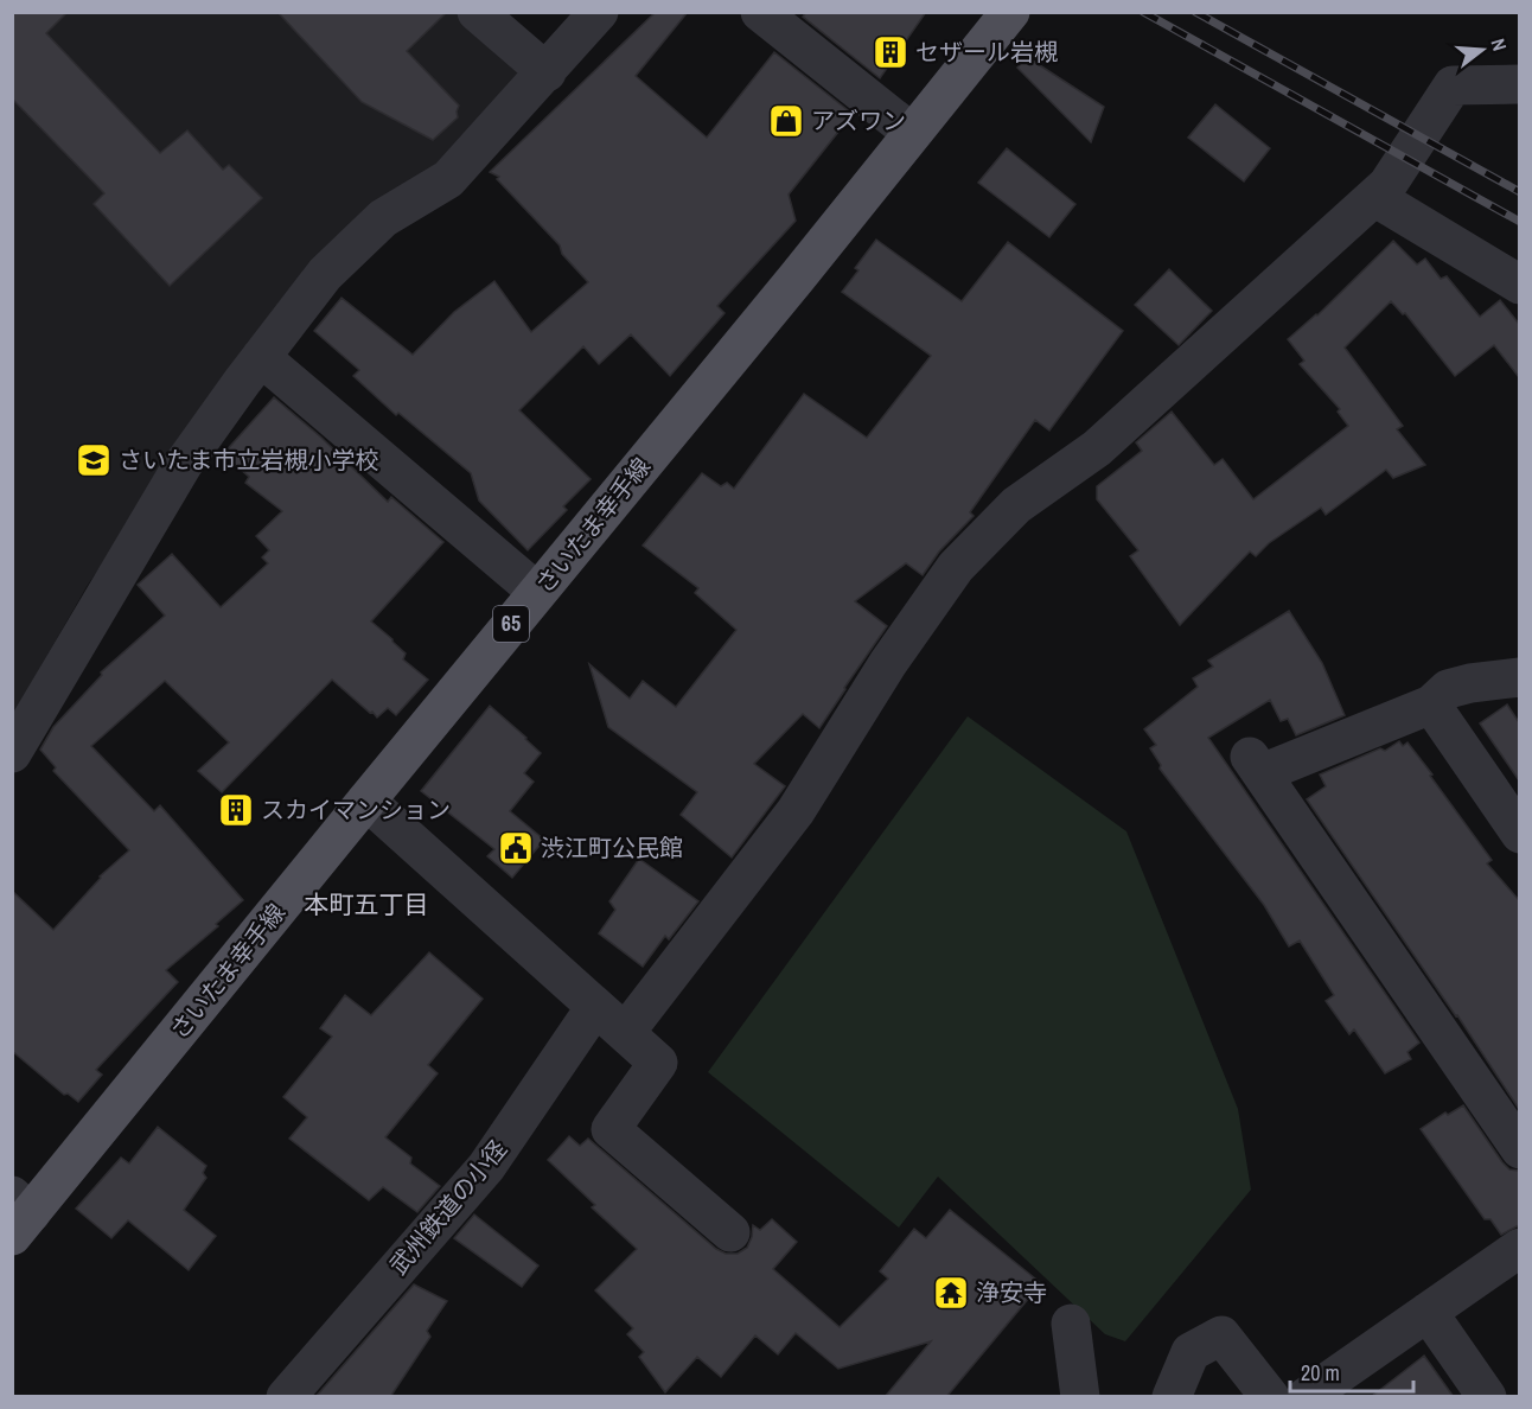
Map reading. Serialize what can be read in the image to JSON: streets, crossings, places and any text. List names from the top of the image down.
{
  "streets": {
    "main road": ["さいたま幸手線", "65"],
    "street": ["武州鉄道の小径"]
  },
  "districts": ["本町五丁目"],
  "places": {
    "building": ["セザール岩槻", "スカイマンション"],
    "shop": ["アズワン"],
    "school or university": ["さいたま市立岩槻小学校"],
    "public building": ["渋江町公民館"],
    "temple": ["浄安寺"]
  },
  "scale_bar": "20 m",
  "north": "right"
}
